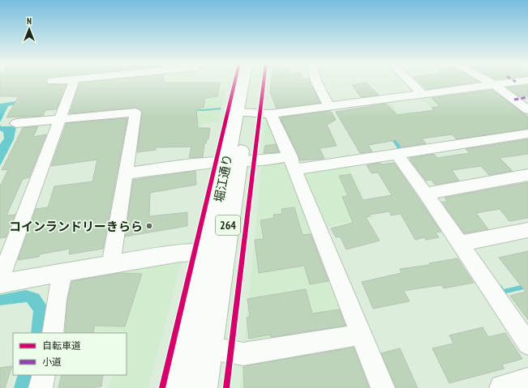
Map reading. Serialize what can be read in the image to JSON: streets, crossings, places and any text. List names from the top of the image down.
{
  "streets": {
    "main road": ["堀江通り", "264"]
  },
  "places": ["コインランドリーきらら"],
  "legend": ["自転車道", "小道"],
  "north": "top"
}
